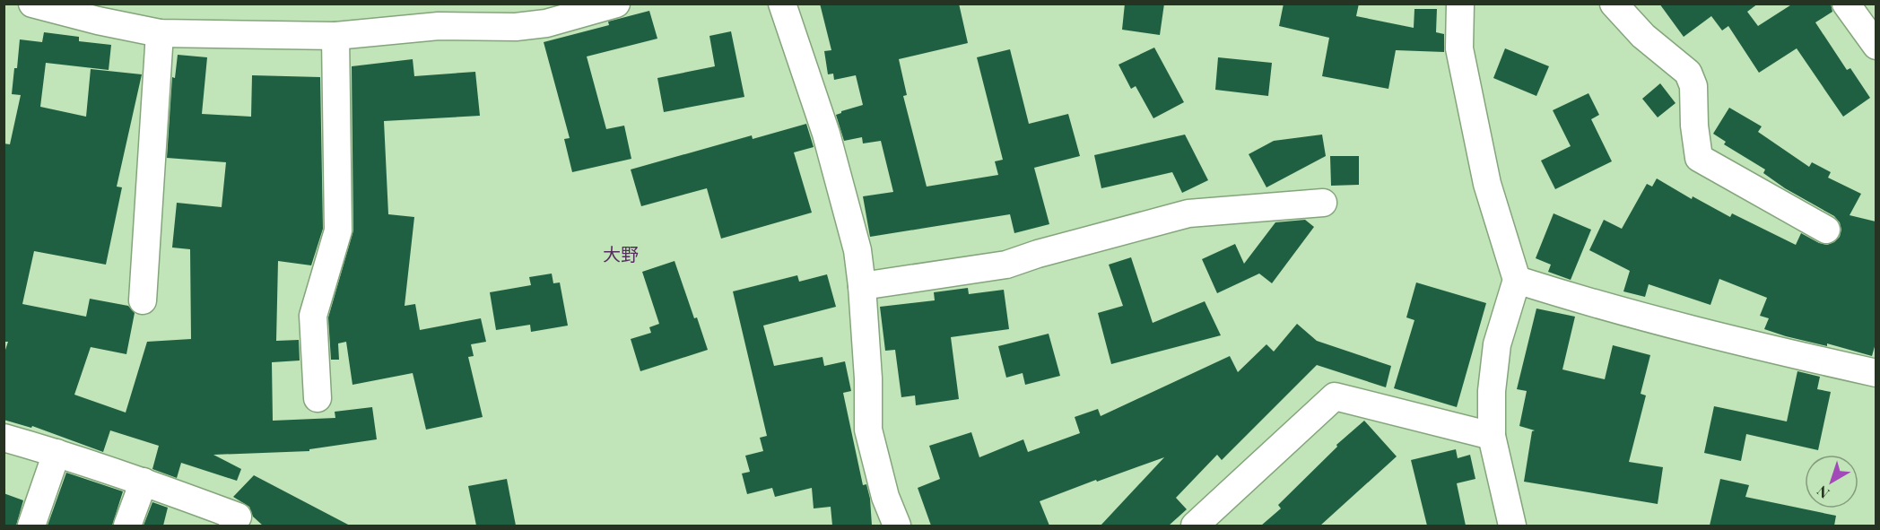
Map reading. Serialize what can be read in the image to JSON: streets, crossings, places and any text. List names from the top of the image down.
{
  "districts": ["大野"],
  "north": "bottom left"
}
